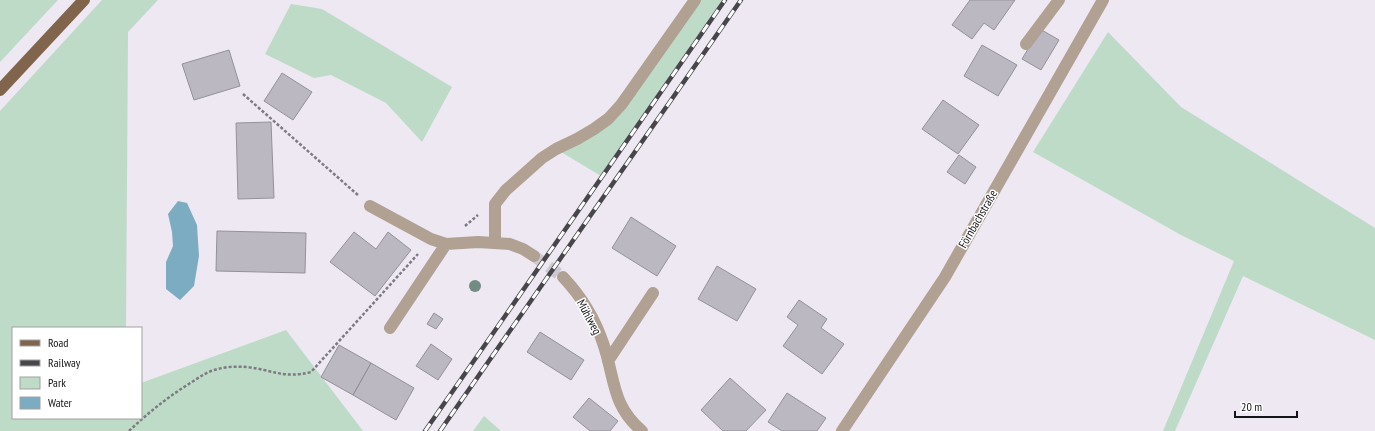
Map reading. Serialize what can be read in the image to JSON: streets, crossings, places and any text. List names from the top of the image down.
{
  "streets": {
    "street": ["Förnbachstraße", "Mühlweg"]
  },
  "legend": [
    "Road",
    "Railway",
    "Park",
    "Water"
  ],
  "scale_bar": "20 m"
}
